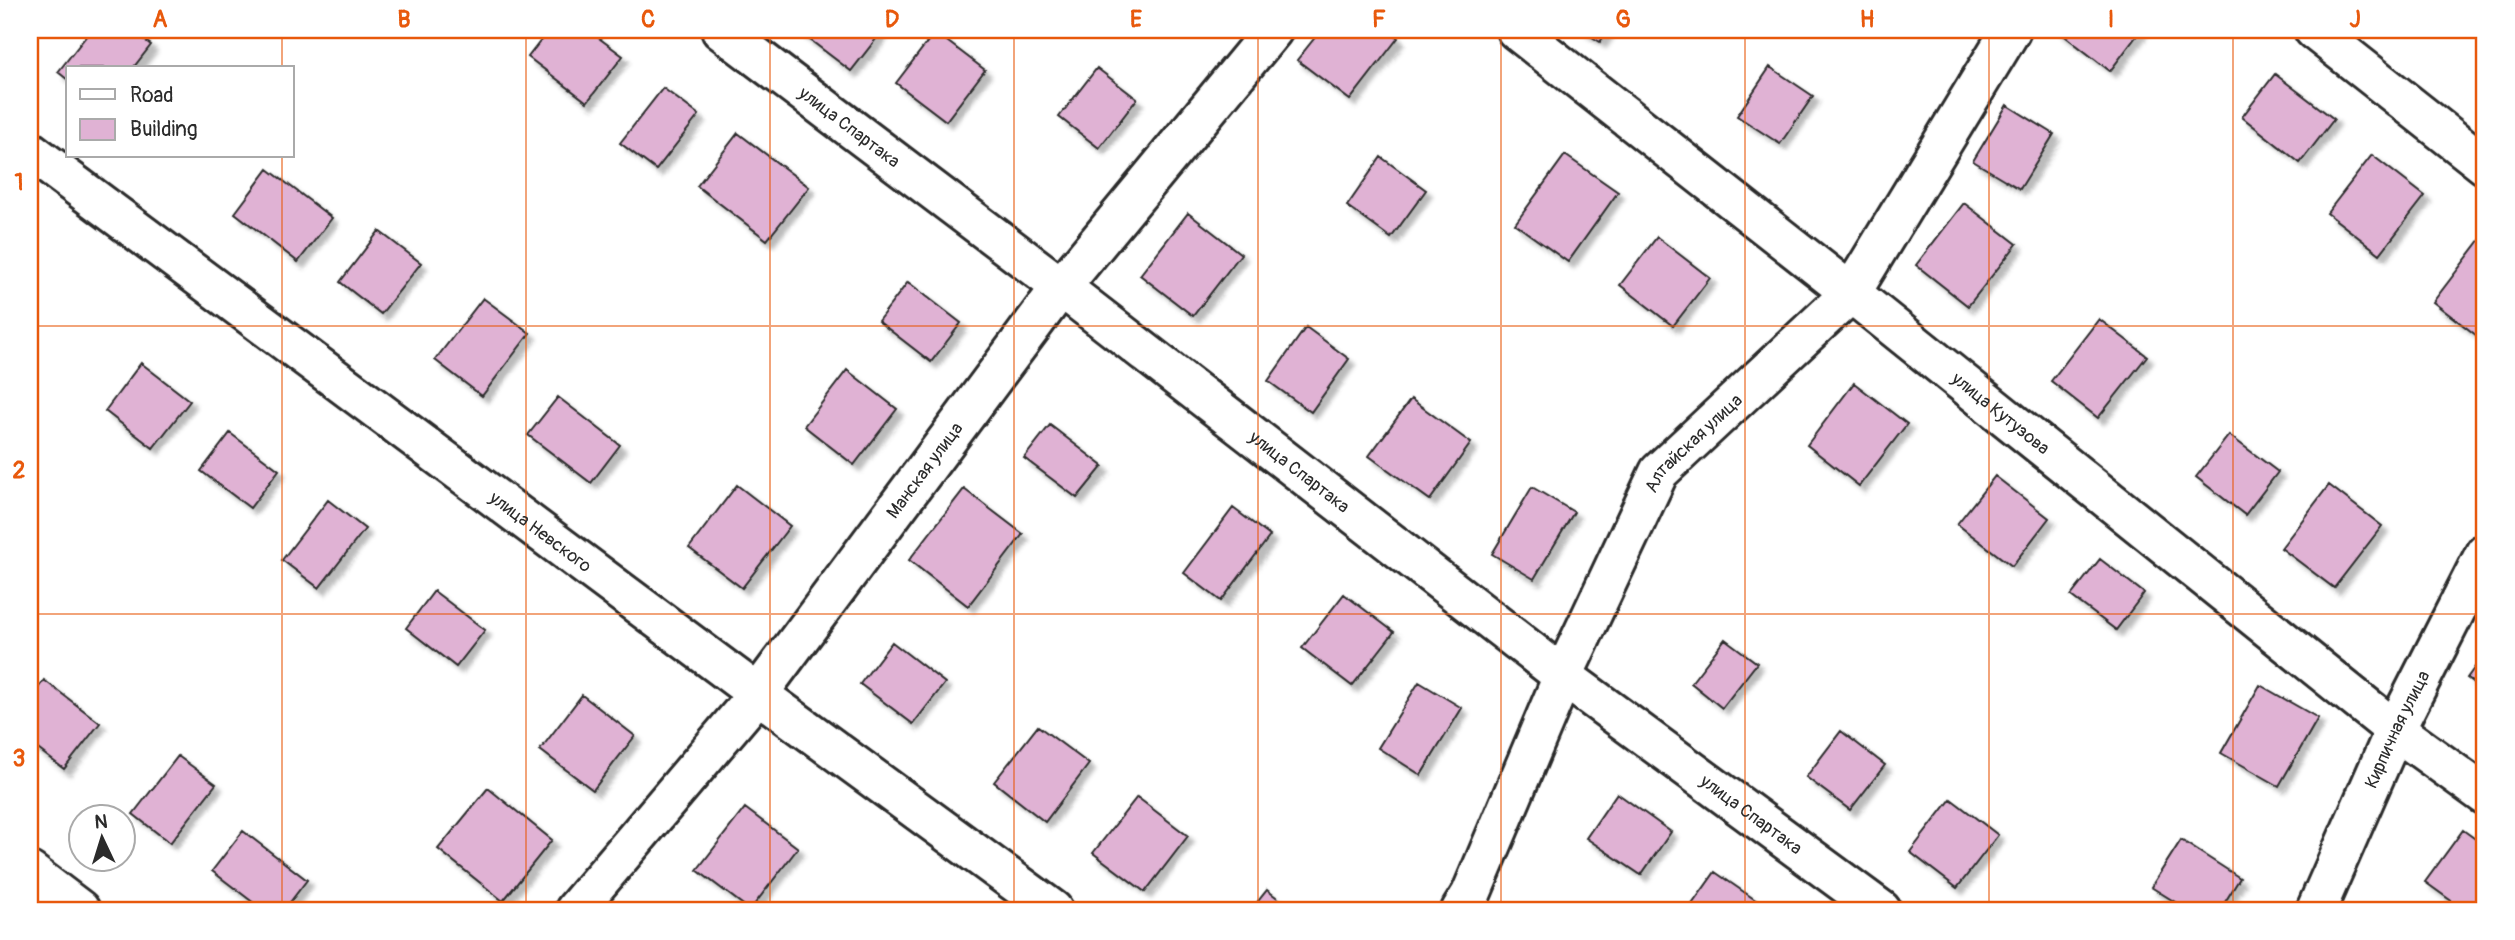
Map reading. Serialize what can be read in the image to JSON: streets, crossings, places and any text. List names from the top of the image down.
{
  "streets": {
    "street": [
      "улица Спартака",
      "улица Кутузова",
      "Алтайская улица",
      "Манская улица",
      "улица Невского",
      "Кирпичная улица"
    ]
  },
  "crossings": [
    ["улица Спартака", "Алтайская улица"],
    ["улица Спартака", "Манская улица"],
    ["улица Кутузова", "Алтайская улица"],
    ["улица Кутузова", "Кирпичная улица"],
    ["Манская улица", "улица Невского"]
  ],
  "legend": ["Road", "Building"],
  "north": "top",
  "grid": {
    "columns": [
      "A",
      "B",
      "C",
      "D",
      "E",
      "F",
      "G",
      "H",
      "I",
      "J"
    ],
    "rows": ["1", "2", "3"]
  }
}
